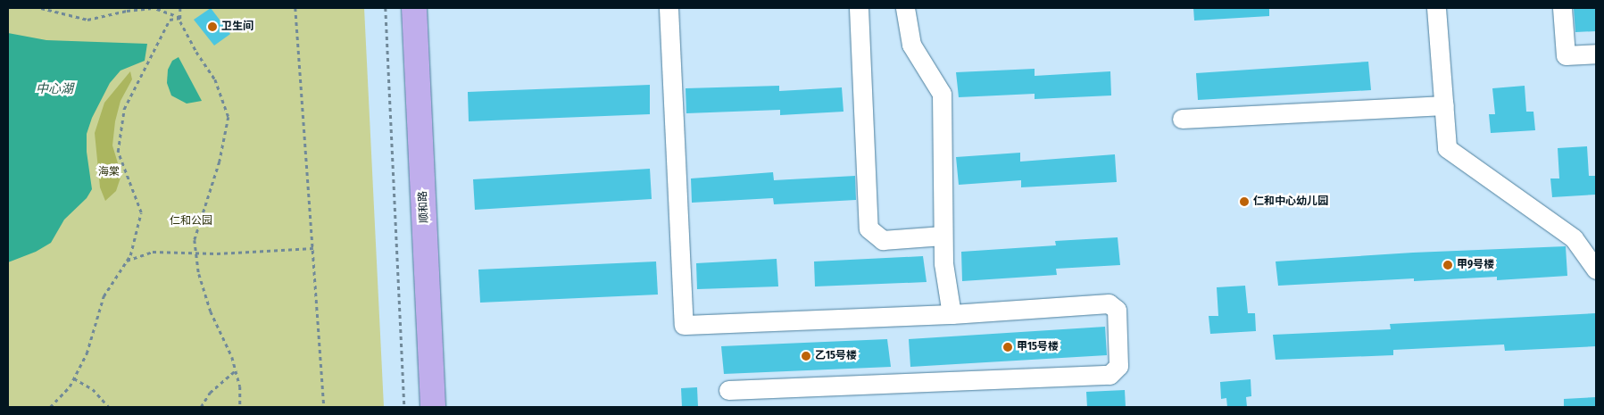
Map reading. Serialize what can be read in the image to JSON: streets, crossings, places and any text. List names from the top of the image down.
{
  "streets": {
    "main road": ["顺和路"]
  },
  "water": ["中心湖"],
  "parks": ["海棠", "仁和公园"],
  "places": [
    "卫生间",
    "仁和中心幼儿园",
    "甲9号楼",
    "甲15号楼",
    "乙15号楼"
  ]
}
